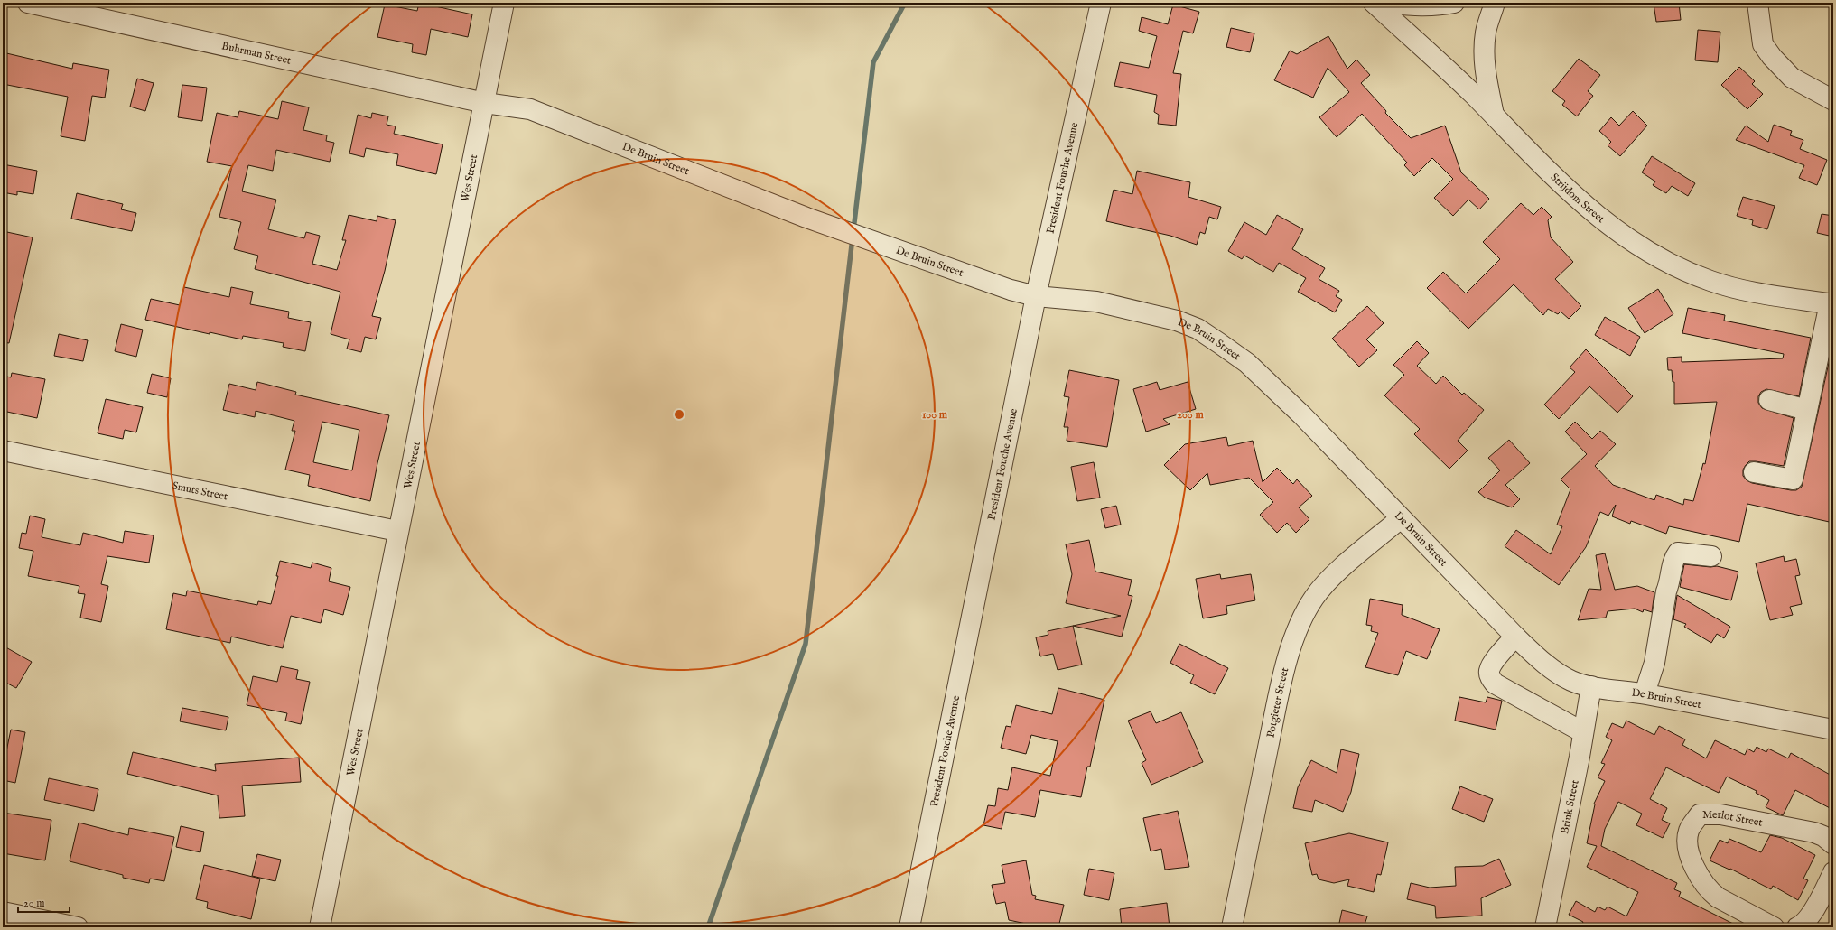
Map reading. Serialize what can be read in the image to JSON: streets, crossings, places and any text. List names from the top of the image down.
{
  "streets": {
    "street": [
      "Buhrman Street",
      "De Bruin Street",
      "Wes Street",
      "President Fouche Avenue",
      "Strijdom Street",
      "Smuts Street",
      "Potgieter Street",
      "Brink Street",
      "Merlot Street"
    ]
  },
  "crossings": [
    ["Buhrman Street", "De Bruin Street"],
    ["Buhrman Street", "Wes Street"],
    ["De Bruin Street", "Wes Street"],
    ["De Bruin Street", "President Fouche Avenue"],
    ["De Bruin Street", "Potgieter Street"],
    ["De Bruin Street", "Brink Street"],
    ["Wes Street", "Smuts Street"]
  ],
  "scale_bar": "20 m",
  "rings": ["100 m", "200 m"]
}
